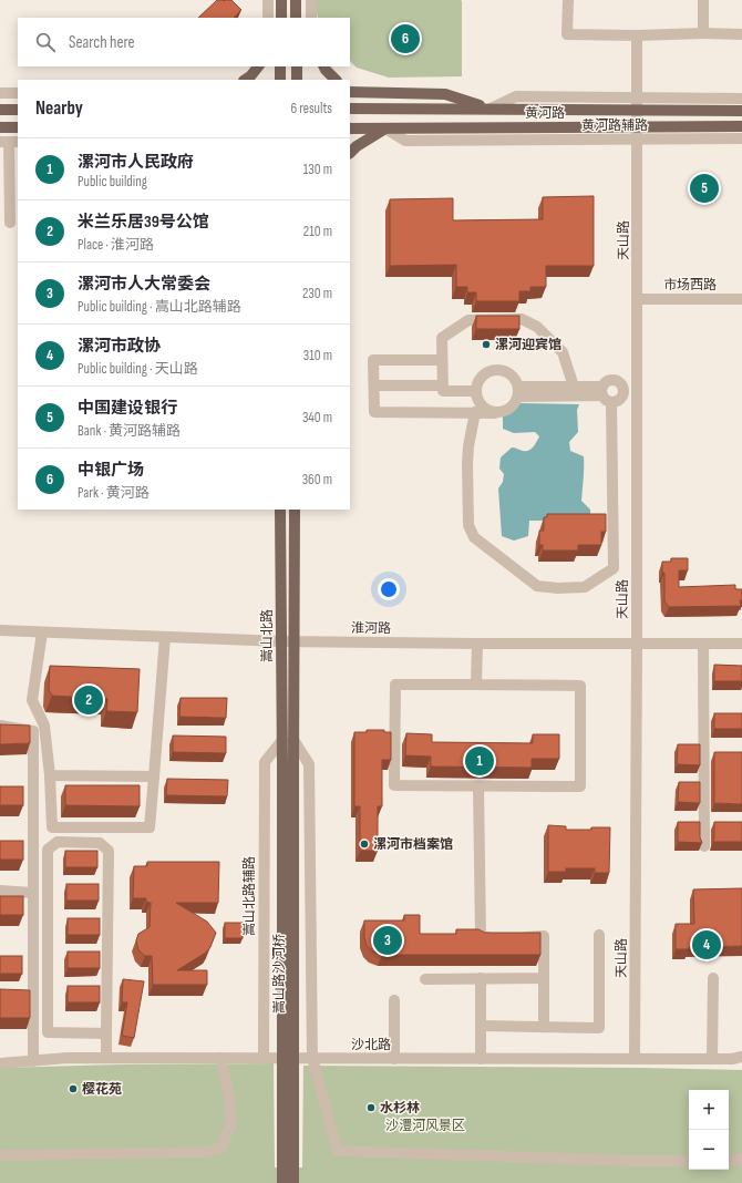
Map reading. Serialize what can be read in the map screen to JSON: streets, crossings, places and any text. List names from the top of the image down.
{
  "streets": {
    "main road": ["黄河路", "嵩山北路", "嵩山路沙河桥"],
    "street": [
      "黄河路辅路",
      "天山路",
      "市场西路",
      "淮河路",
      "嵩山北路辅路",
      "沙北路"
    ]
  },
  "crossings": [
    ["黄河路", "黄河路辅路"],
    ["黄河路", "天山路"],
    ["黄河路辅路", "天山路"],
    ["天山路", "市场西路"],
    ["天山路", "淮河路"],
    ["天山路", "沙北路"],
    ["淮河路", "嵩山北路"],
    ["嵩山北路", "嵩山北路辅路"],
    ["嵩山北路", "嵩山路沙河桥"],
    ["嵩山北路辅路", "沙北路"]
  ],
  "parks": ["沙澧河风景区"],
  "places": [
    "漯河迎宾馆",
    "漯河市档案馆",
    "樱花苑",
    "水杉林"
  ],
  "page": {
    "search": "Search here",
    "pins": [
      "6",
      "5",
      "2",
      "1",
      "3",
      "4"
    ],
    "heading": ["Nearby", "6 results"],
    "list": [
      {
        "mark": "1",
        "name": "漯河市人民政府",
        "note": "Public building",
        "value": "130 m"
      },
      {
        "mark": "2",
        "name": "米兰乐居39号公馆",
        "note": "Place · 淮河路",
        "value": "210 m"
      },
      {
        "mark": "3",
        "name": "漯河市人大常委会",
        "note": "Public building · 嵩山北路辅路",
        "value": "230 m"
      },
      {
        "mark": "4",
        "name": "漯河市政协",
        "note": "Public building · 天山路",
        "value": "310 m"
      },
      {
        "mark": "5",
        "name": "中国建设银行",
        "note": "Bank · 黄河路辅路",
        "value": "340 m"
      },
      {
        "mark": "6",
        "name": "中银广场",
        "note": "Park · 黄河路",
        "value": "360 m"
      }
    ],
    "map_buttons": ["+", "−"]
  }
}
